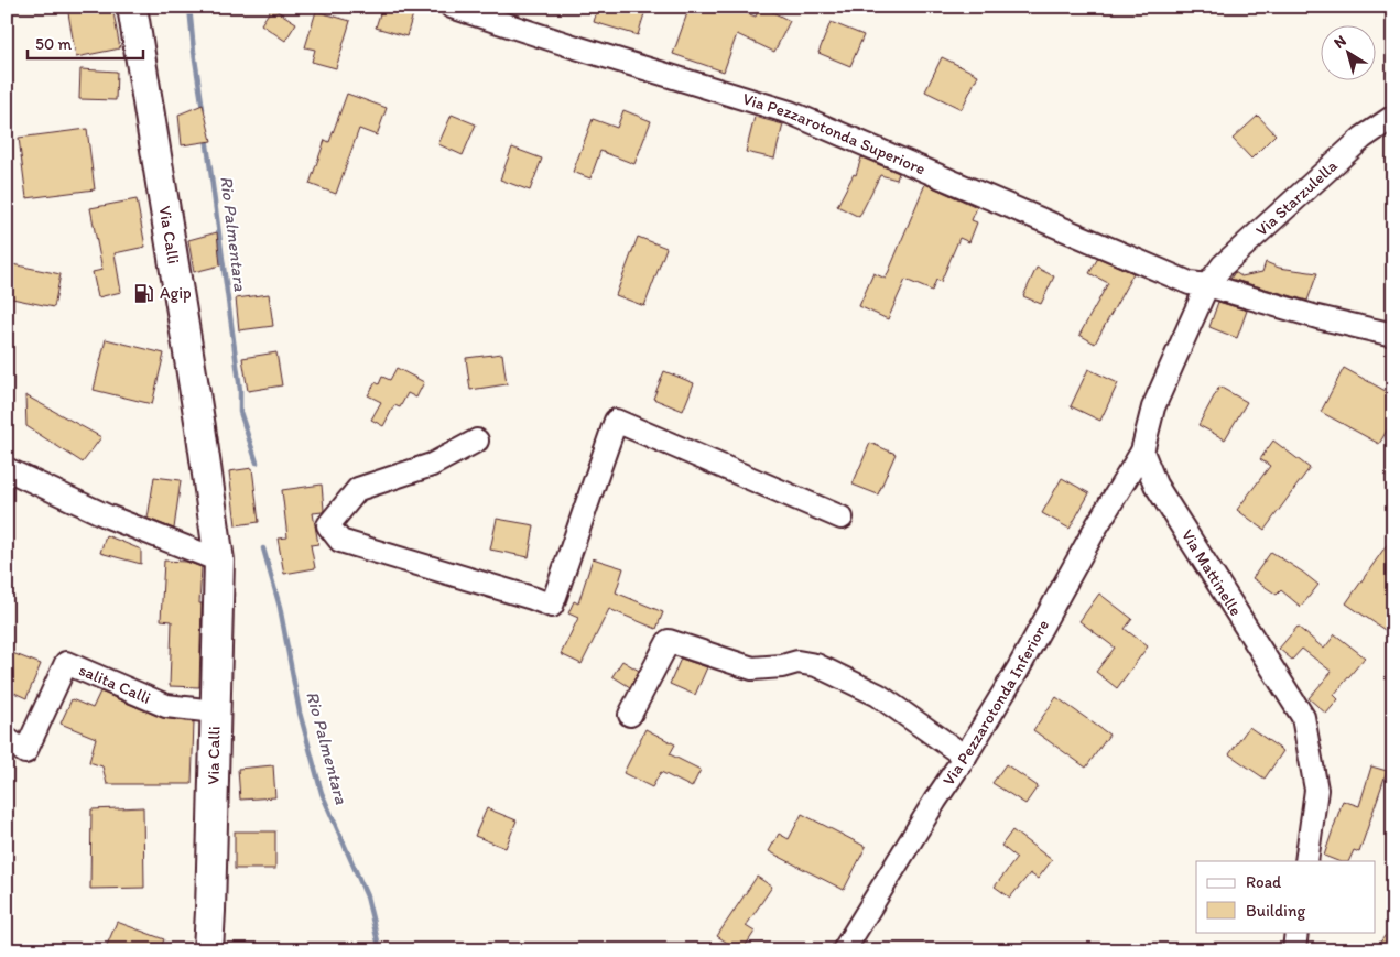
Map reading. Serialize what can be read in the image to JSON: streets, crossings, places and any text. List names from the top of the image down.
{
  "streets": {
    "main road": ["Via Calli"],
    "street": [
      "Via Pezzarotonda Superiore",
      "Via Starzulella",
      "Via Mattinelle",
      "salita Calli",
      "Via Pezzarotonda Inferiore"
    ]
  },
  "crossings": [
    ["Via Pezzarotonda Superiore", "Via Starzulella"],
    ["Via Calli", "salita Calli"],
    ["Via Mattinelle", "Via Pezzarotonda Inferiore"]
  ],
  "water": ["Rio Palmentara"],
  "places": {
    "fuel station": ["Agip"]
  },
  "legend": ["Road", "Building"],
  "scale_bar": "50 m",
  "north": "top left"
}
